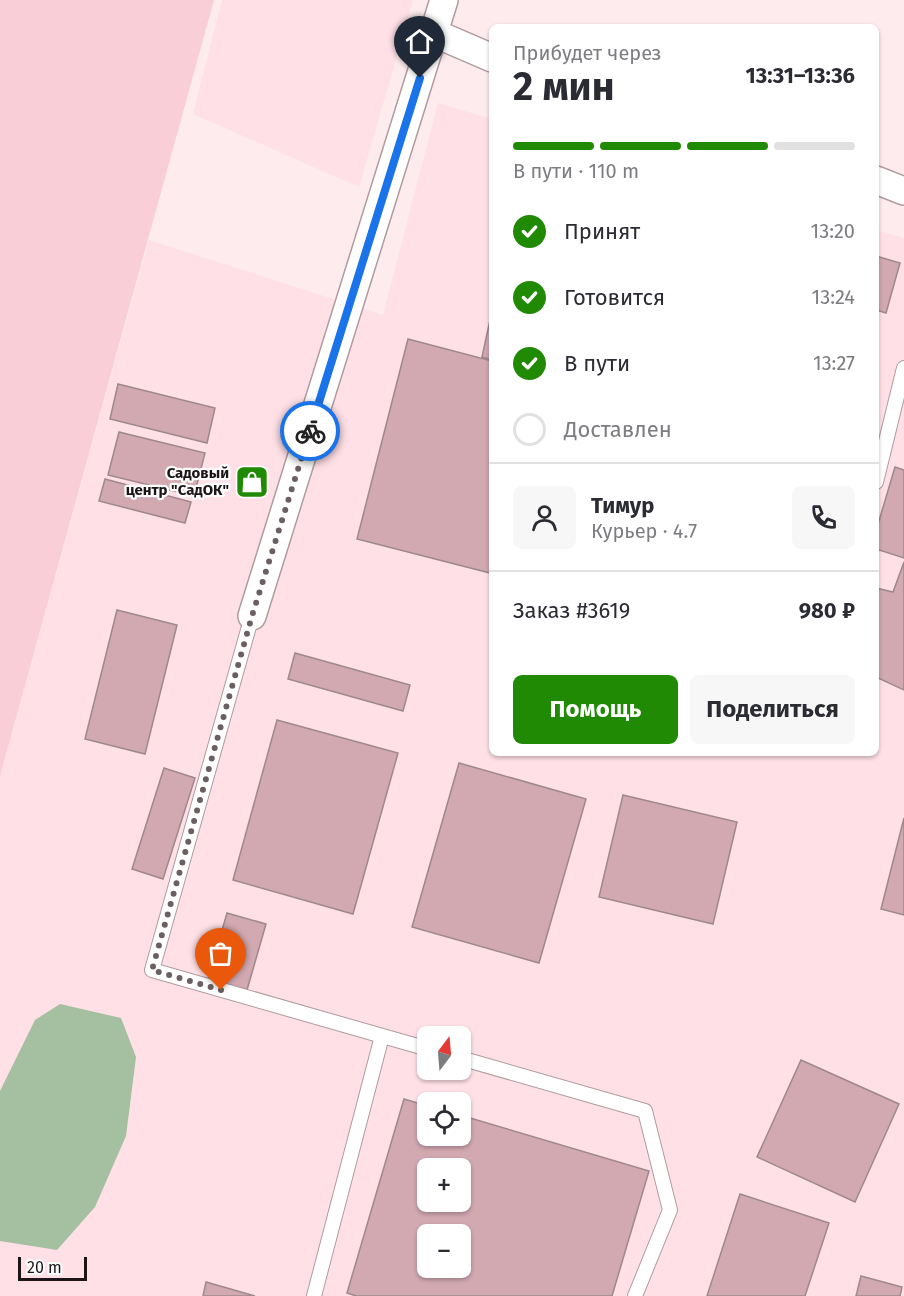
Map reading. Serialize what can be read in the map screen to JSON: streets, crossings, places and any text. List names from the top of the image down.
{
  "places": {
    "shop": ["Садовый центр \"СадОК\""]
  },
  "scale_bar": "20 m",
  "north": "top",
  "page": {
    "heading": ["2 мин", "Прибудет через", "13:31–13:36"],
    "panel": [
      "Тимур",
      "Курьер · 4.7",
      "Заказ #3619",
      "980 ₽"
    ],
    "bar": "В пути · 110 m",
    "list": [
      ["Принят", "13:20"],
      ["Готовится", "13:24"],
      ["В пути", "13:27"],
      "Доставлен"
    ],
    "buttons": ["Помощь", "Поделиться"],
    "map_buttons": ["+", "−"],
    "scale": "20 m"
  }
}
